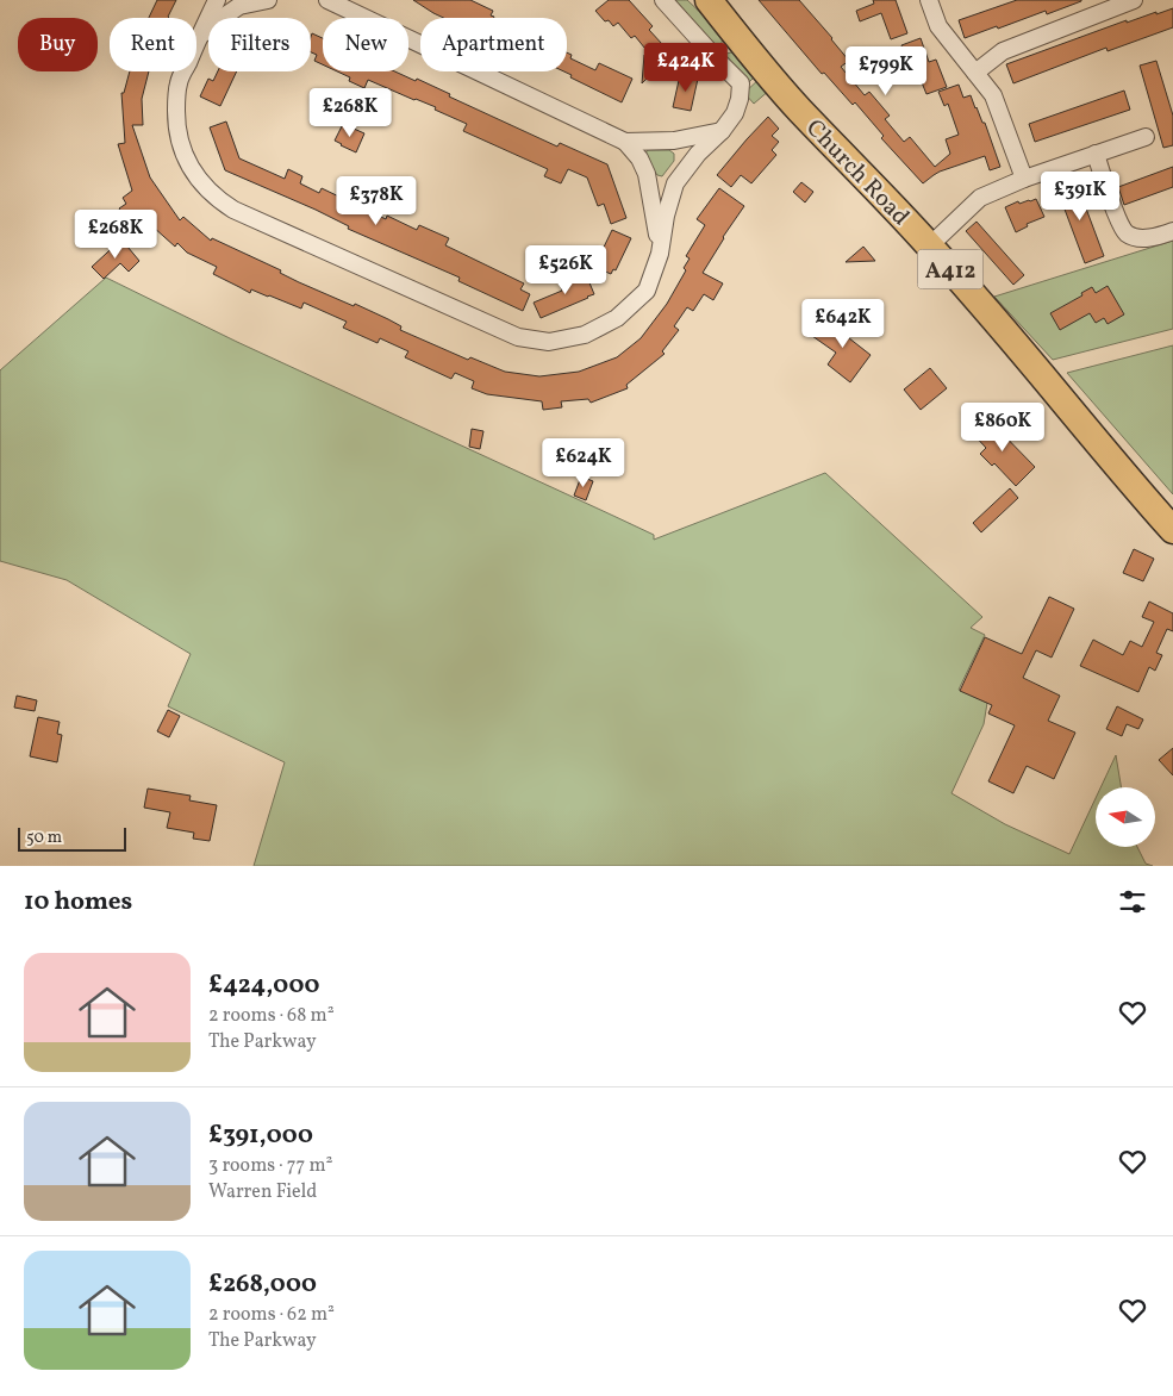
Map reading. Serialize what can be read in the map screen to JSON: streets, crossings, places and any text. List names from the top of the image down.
{
  "streets": {
    "main road": ["Church Road", "A412"]
  },
  "scale_bar": "50 m",
  "north": "left",
  "page": {
    "chip": [
      "Buy",
      "Rent",
      "Filters",
      "New",
      "Apartment"
    ],
    "price": [
      "£424K",
      "£799K",
      "£268K",
      "£391K",
      "£378K",
      "£268K",
      "£526K",
      "£642K",
      "£860K",
      "£624K"
    ],
    "scale": "50 m",
    "heading": "10 homes",
    "list": [
      {
        "name": "£424,000",
        "note": "2 rooms · 68 m² · The Parkway"
      },
      {
        "name": "£391,000",
        "note": "3 rooms · 77 m² · Warren Field"
      },
      {
        "name": "£268,000",
        "note": "2 rooms · 62 m² · The Parkway"
      }
    ]
  }
}
